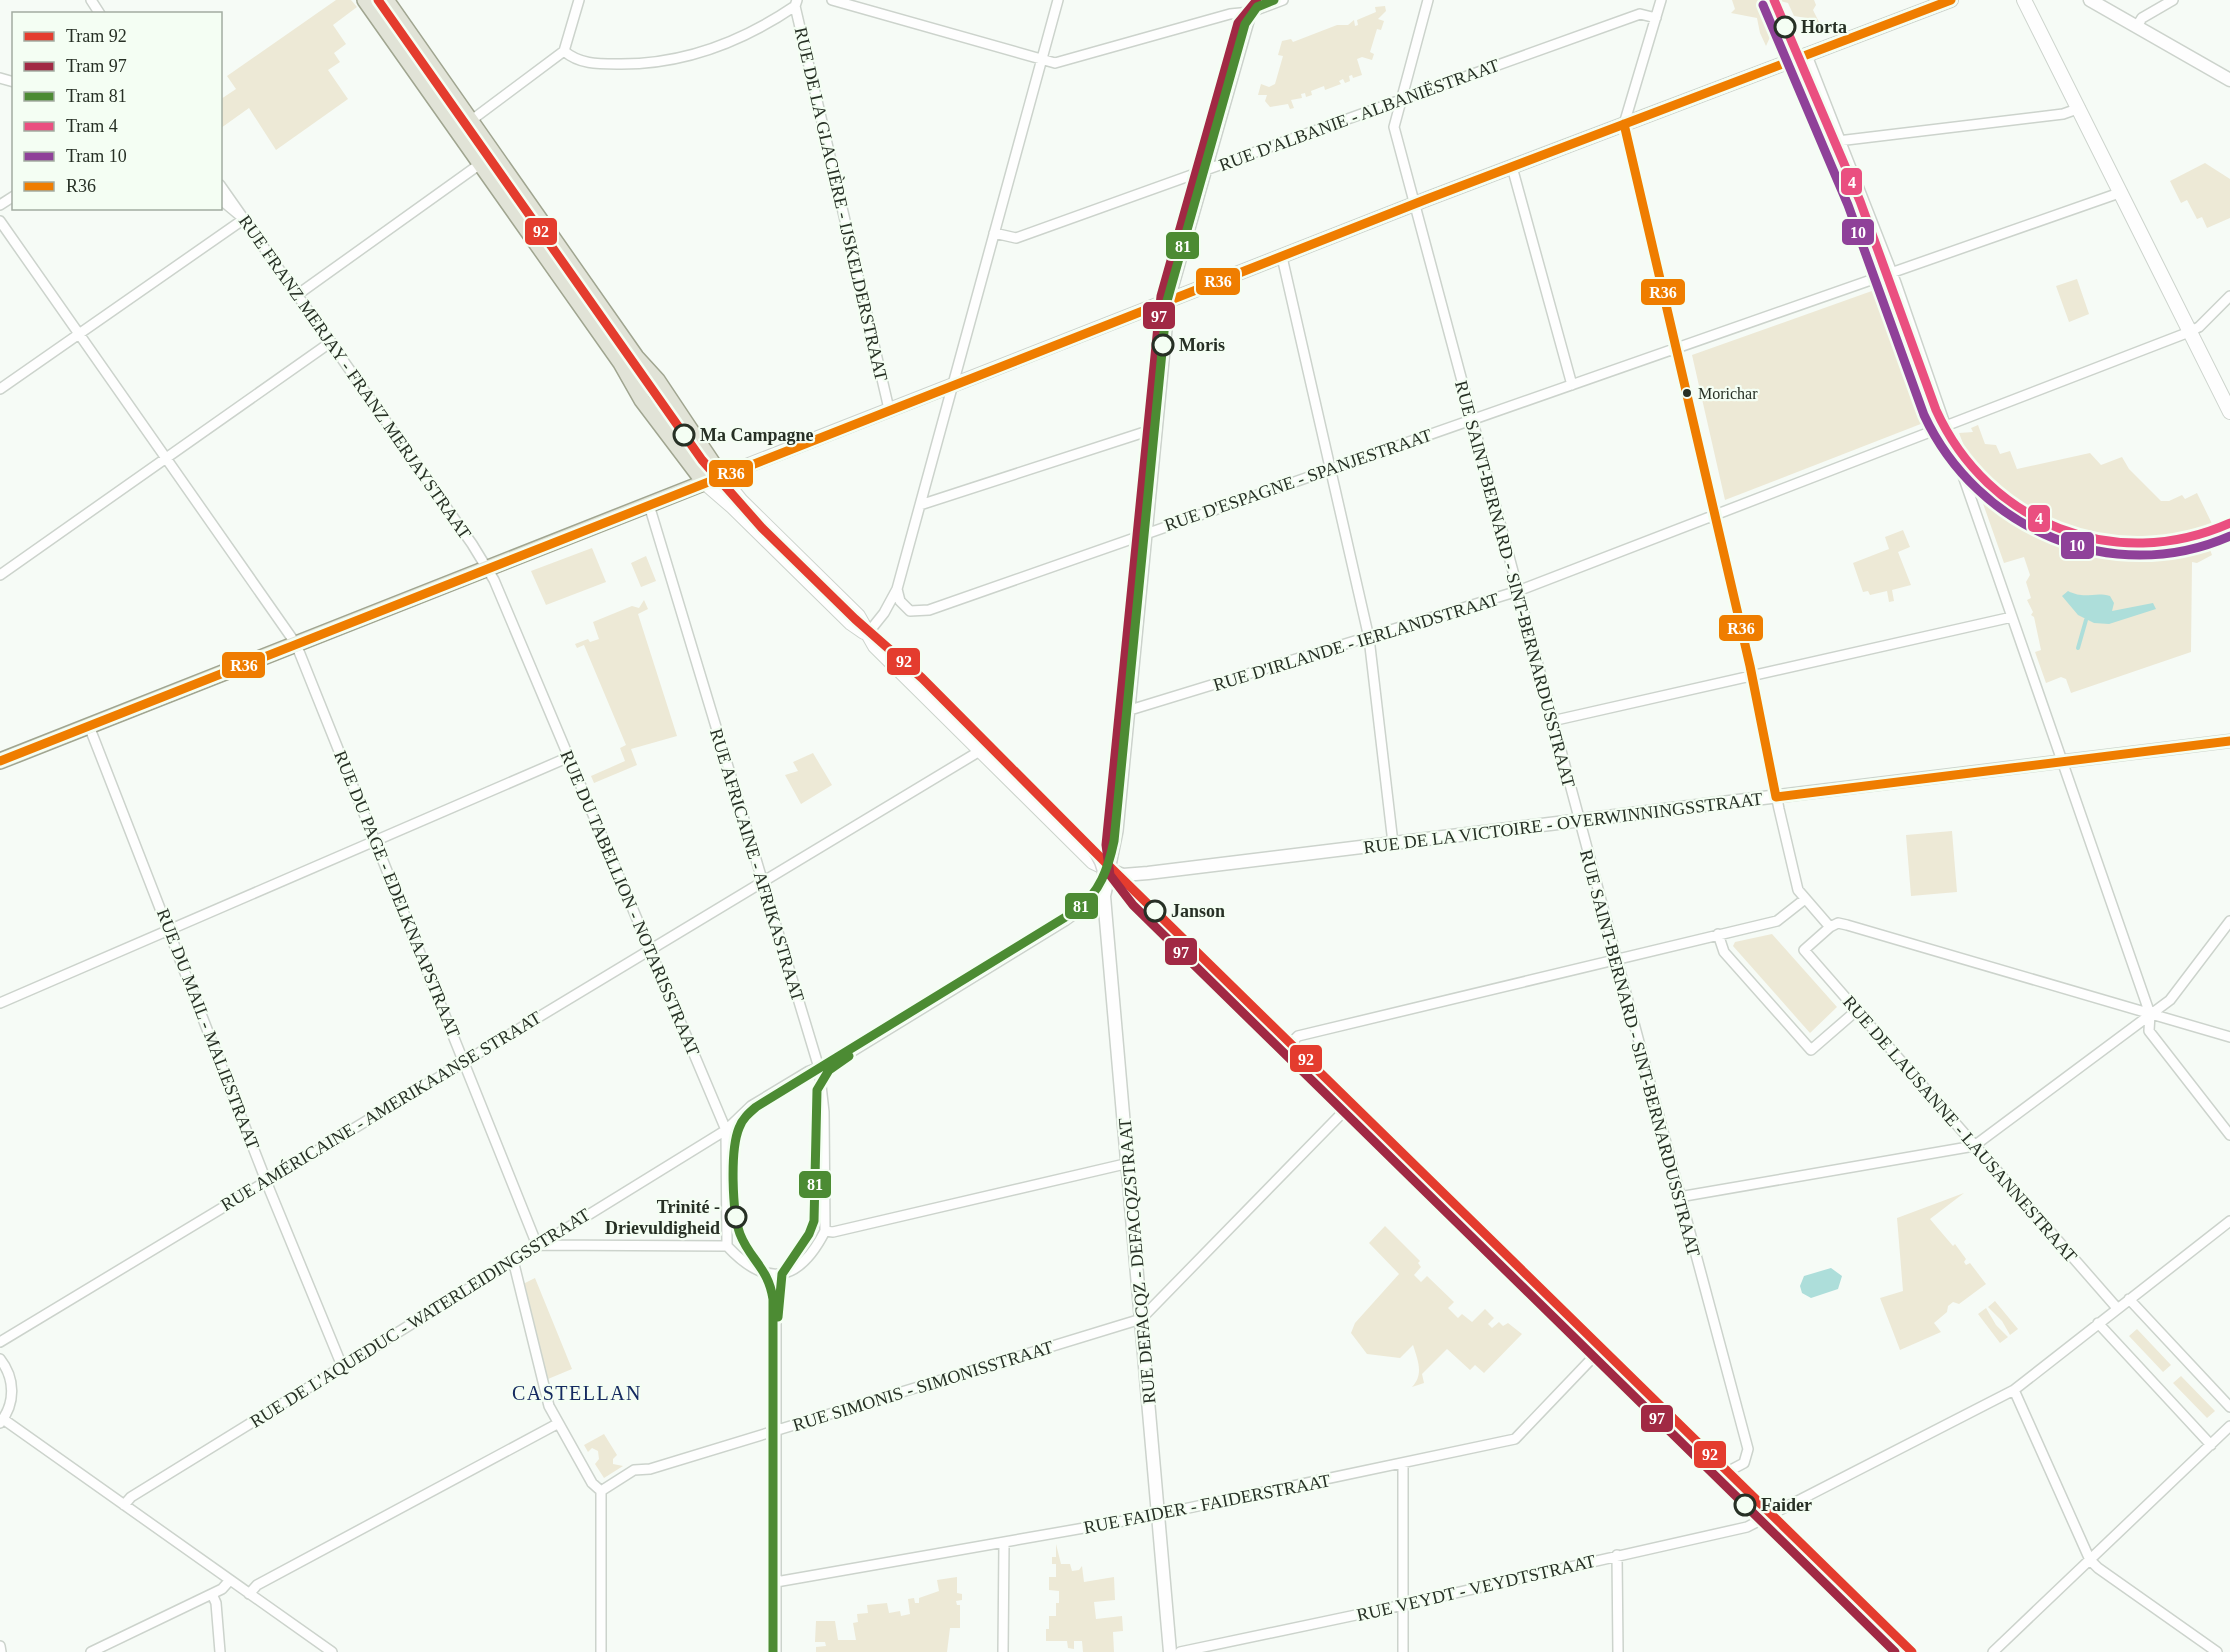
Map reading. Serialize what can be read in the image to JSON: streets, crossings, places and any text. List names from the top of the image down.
{
  "streets": {
    "street": [
      "RUE D'ALBANIE - ALBANIËSTRAAT",
      "RUE DE LA GLACIÈRE - IJSKELDERSTRAAT",
      "RUE FRANZ MERJAY - FRANZ MERJAYSTRAAT",
      "RUE D'ESPAGNE - SPANJESTRAAT",
      "RUE SAINT-BERNARD - SINT-BERNARDUSSTRAAT",
      "RUE D'IRLANDE - IERLANDSTRAAT",
      "RUE DE LA VICTOIRE - OVERWINNINGSSTRAAT",
      "RUE AFRICAINE - AFRIKASTRAAT",
      "RUE DU PAGE - EDELKNAAPSTRAAT",
      "RUE DU TABELLION - NOTARISSTRAAT",
      "RUE DU MAIL - MALIESTRAAT",
      "RUE AMÉRICAINE - AMERIKAANSE STRAAT",
      "RUE DE LAUSANNE - LAUSANNESTRAAT",
      "RUE DEFACQZ - DEFACQZSTRAAT",
      "RUE DE L'AQUEDUC - WATERLEIDINGSSTRAAT",
      "RUE SIMONIS - SIMONISSTRAAT",
      "RUE FAIDER - FAIDERSTRAAT",
      "RUE VEYDT - VEYDTSTRAAT"
    ]
  },
  "crossings": [
    ["RUE D'ALBANIE - ALBANIËSTRAAT", "RUE SAINT-BERNARD - SINT-BERNARDUSSTRAAT"],
    ["RUE FRANZ MERJAY - FRANZ MERJAYSTRAAT", "RUE DU TABELLION - NOTARISSTRAAT"],
    ["RUE D'ESPAGNE - SPANJESTRAAT", "RUE SAINT-BERNARD - SINT-BERNARDUSSTRAAT"],
    ["RUE SAINT-BERNARD - SINT-BERNARDUSSTRAAT", "RUE D'IRLANDE - IERLANDSTRAAT"],
    ["RUE SAINT-BERNARD - SINT-BERNARDUSSTRAAT", "RUE DE LA VICTOIRE - OVERWINNINGSSTRAAT"],
    ["RUE DE LA VICTOIRE - OVERWINNINGSSTRAAT", "RUE DEFACQZ - DEFACQZSTRAAT"],
    ["RUE AFRICAINE - AFRIKASTRAAT", "RUE AMÉRICAINE - AMERIKAANSE STRAAT"],
    ["RUE AFRICAINE - AFRIKASTRAAT", "RUE DE L'AQUEDUC - WATERLEIDINGSSTRAAT"],
    ["RUE DU PAGE - EDELKNAAPSTRAAT", "RUE AMÉRICAINE - AMERIKAANSE STRAAT"],
    ["RUE DU PAGE - EDELKNAAPSTRAAT", "RUE DE L'AQUEDUC - WATERLEIDINGSSTRAAT"],
    ["RUE DU TABELLION - NOTARISSTRAAT", "RUE AMÉRICAINE - AMERIKAANSE STRAAT"],
    ["RUE DU TABELLION - NOTARISSTRAAT", "RUE DE L'AQUEDUC - WATERLEIDINGSSTRAAT"],
    ["RUE DU MAIL - MALIESTRAAT", "RUE AMÉRICAINE - AMERIKAANSE STRAAT"],
    ["RUE DU MAIL - MALIESTRAAT", "RUE DE L'AQUEDUC - WATERLEIDINGSSTRAAT"],
    ["RUE DE LAUSANNE - LAUSANNESTRAAT", "RUE VEYDT - VEYDTSTRAAT"],
    ["RUE DEFACQZ - DEFACQZSTRAAT", "RUE DE L'AQUEDUC - WATERLEIDINGSSTRAAT"],
    ["RUE DEFACQZ - DEFACQZSTRAAT", "RUE SIMONIS - SIMONISSTRAAT"],
    ["RUE DEFACQZ - DEFACQZSTRAAT", "RUE FAIDER - FAIDERSTRAAT"]
  ],
  "districts": ["CASTELLAN"],
  "places": [
    "Horta",
    "Moris",
    "Morichar",
    "Ma Campagne",
    "Janson",
    "Trinité - Drievuldigheid",
    "Faider"
  ],
  "lines": [
    "tram line 92",
    "tram line 97",
    "tram line 81",
    "tram line 4",
    "transit line R36",
    "tram line 10"
  ],
  "legend": [
    "Tram 92",
    "Tram 97",
    "Tram 81",
    "Tram 4",
    "Tram 10",
    "R36"
  ]
}
